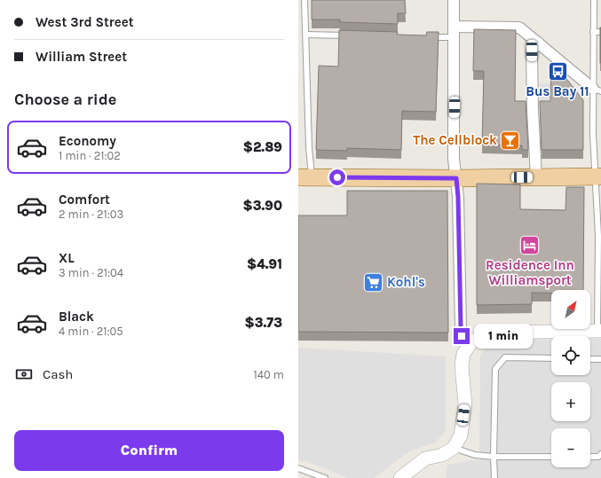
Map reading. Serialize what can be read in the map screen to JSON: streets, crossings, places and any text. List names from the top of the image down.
{
  "places": {
    "bus stop": ["Bus Bay 11"],
    "bar": ["The Cellblock"],
    "hotel": ["Residence Inn Williamsport"],
    "supermarket": ["Kohl's"]
  },
  "north": "top right",
  "page": {
    "banner": ["West 3rd Street", "William Street"],
    "heading": "Choose a ride",
    "list": [
      {
        "name": "Economy",
        "note": "1 min · 21:02",
        "value": "$2.89"
      },
      {
        "name": "Comfort",
        "note": "2 min · 21:03",
        "value": "$3.90"
      },
      {
        "name": "XL",
        "note": "3 min · 21:04",
        "value": "$4.91"
      },
      {
        "name": "Black",
        "note": "4 min · 21:05",
        "value": "$3.73"
      }
    ],
    "map_buttons": ["+", "−"],
    "bubble": "1 min",
    "pay": ["Cash", "140 m"],
    "buttons": "Confirm"
  }
}
